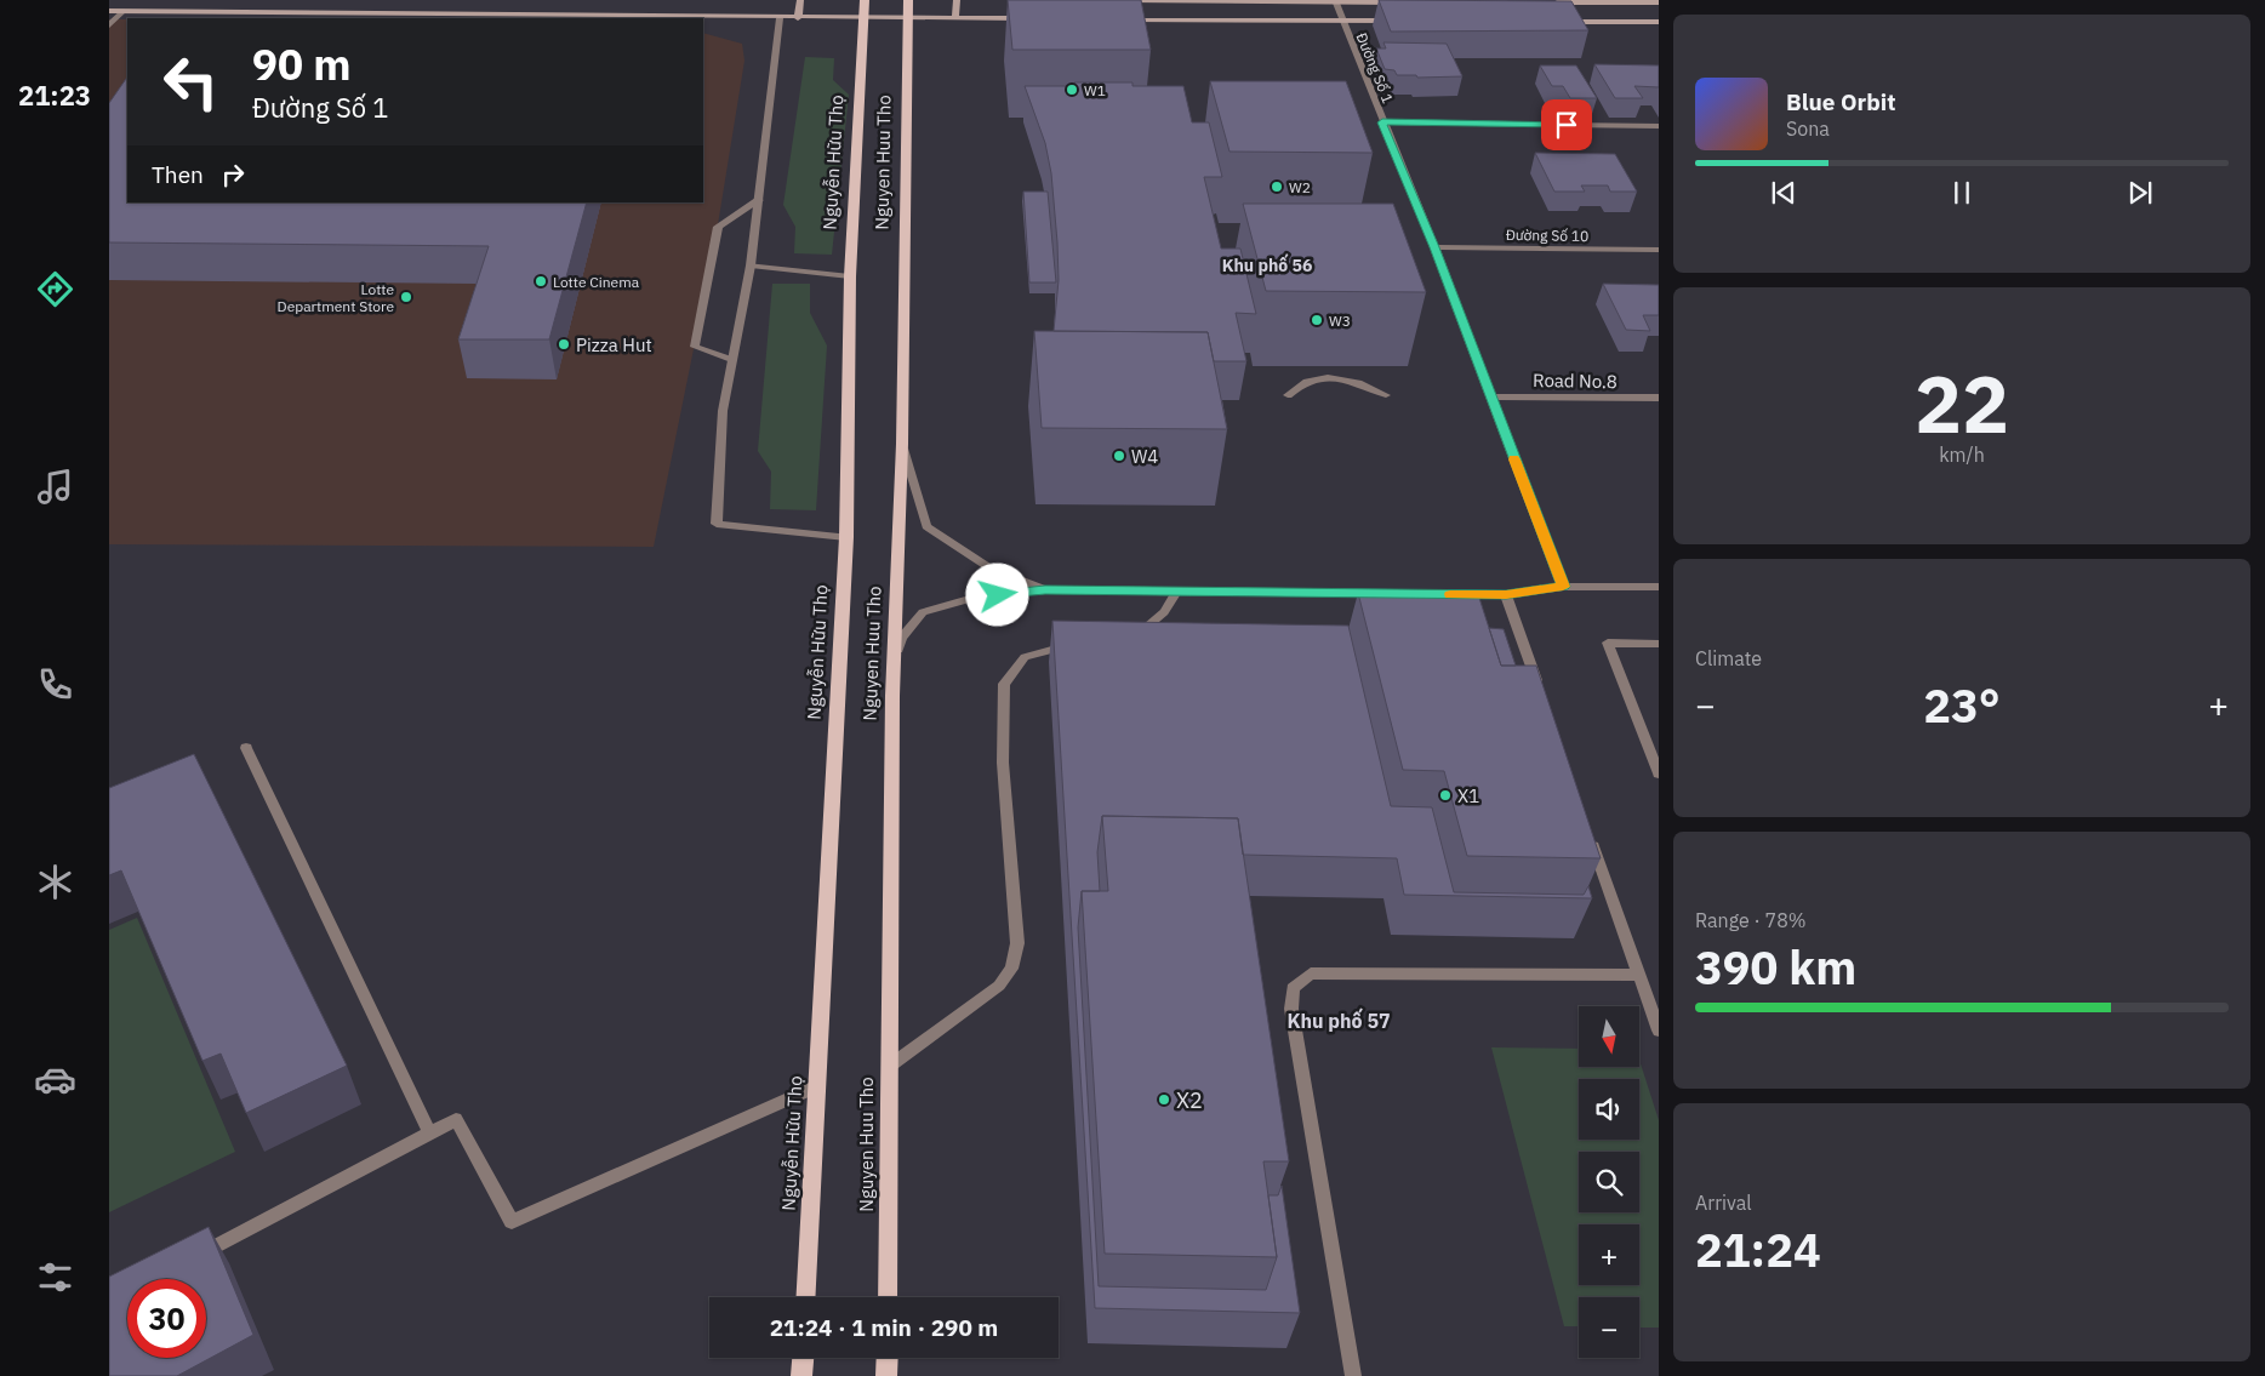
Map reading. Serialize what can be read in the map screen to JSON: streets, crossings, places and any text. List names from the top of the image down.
{
  "streets": {
    "main road": ["Nguyễn Hữu Thọ", "Nguyen Huu Tho"],
    "street": ["Đường Số 1", "Đường Số 10", "Road No.8"]
  },
  "crossings": [
    ["Đường Số 1", "Đường Số 10"],
    ["Đường Số 1", "Road No.8"]
  ],
  "districts": ["Khu phố 56", "Khu phố 57"],
  "places": [
    "W1",
    "W2",
    "Lotte Cinema",
    "Lotte Department Store",
    "W3",
    "Pizza Hut",
    "W4",
    "X1",
    "X2"
  ],
  "north": "bottom",
  "page": {
    "tabs": "21:23",
    "turn": ["90 m", "Đường Số 1"],
    "song": ["Blue Orbit", "Sona"],
    "then": "Then",
    "tile": [
      ["22", "km/h"],
      "Climate",
      ["Range · 78%", "390 km"],
      ["Arrival", "21:24"]
    ],
    "heat": ["−", "23°", "+"],
    "map_buttons": ["+", "−"],
    "limit": "30",
    "trip": "21:24 · 1 min · 290 m"
  }
}
